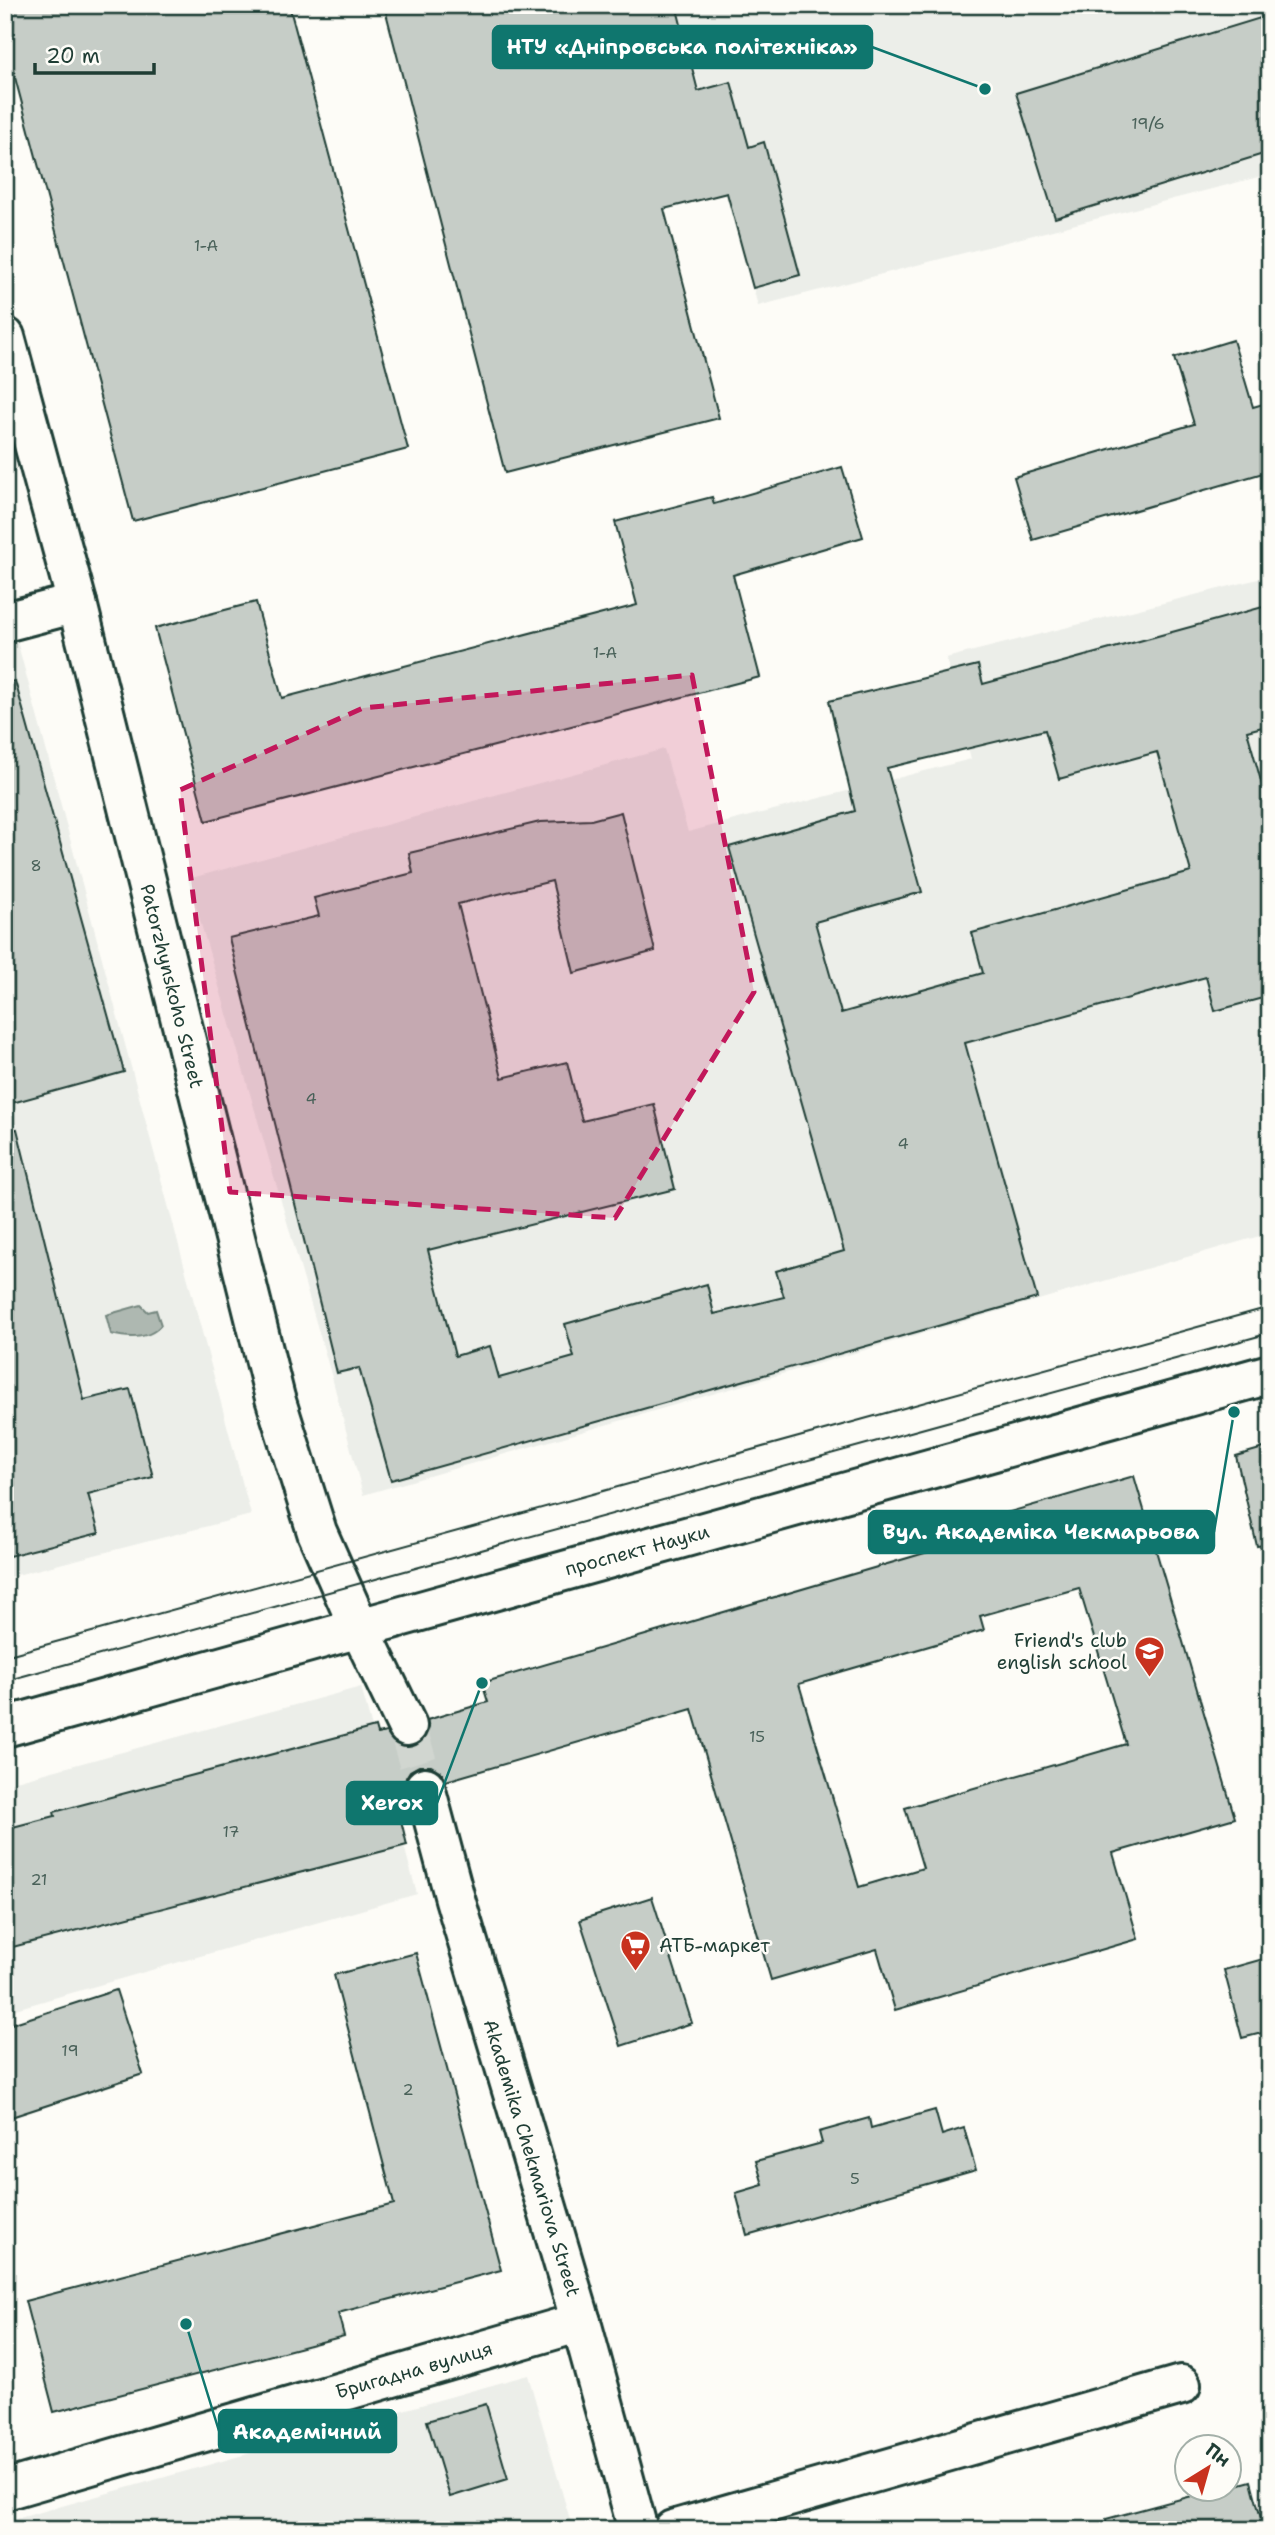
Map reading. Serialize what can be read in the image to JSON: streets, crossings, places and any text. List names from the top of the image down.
{
  "streets": {
    "street": [
      "Patorzhynskoho Street",
      "проспект Науки",
      "Akademika Chekmariova Street",
      "Бригадна вулиця"
    ]
  },
  "crossings": [
    ["Patorzhynskoho Street", "проспект Науки"],
    ["Akademika Chekmariova Street", "Бригадна вулиця"]
  ],
  "places": {
    "other": [
      "НТУ «Дніпровська політехніка»",
      "Вул. Академіка Чекмарьова",
      "Xerox",
      "Академічний"
    ],
    "school or university": ["Friend's club english school"],
    "supermarket": ["АТБ-маркет"]
  },
  "house_numbers": [
    "19/6",
    "1-А",
    "1-А",
    "8",
    "4",
    "4",
    "15",
    "17",
    "21",
    "19",
    "2",
    "5"
  ],
  "scale_bar": "20 m",
  "north": "top right"
}
